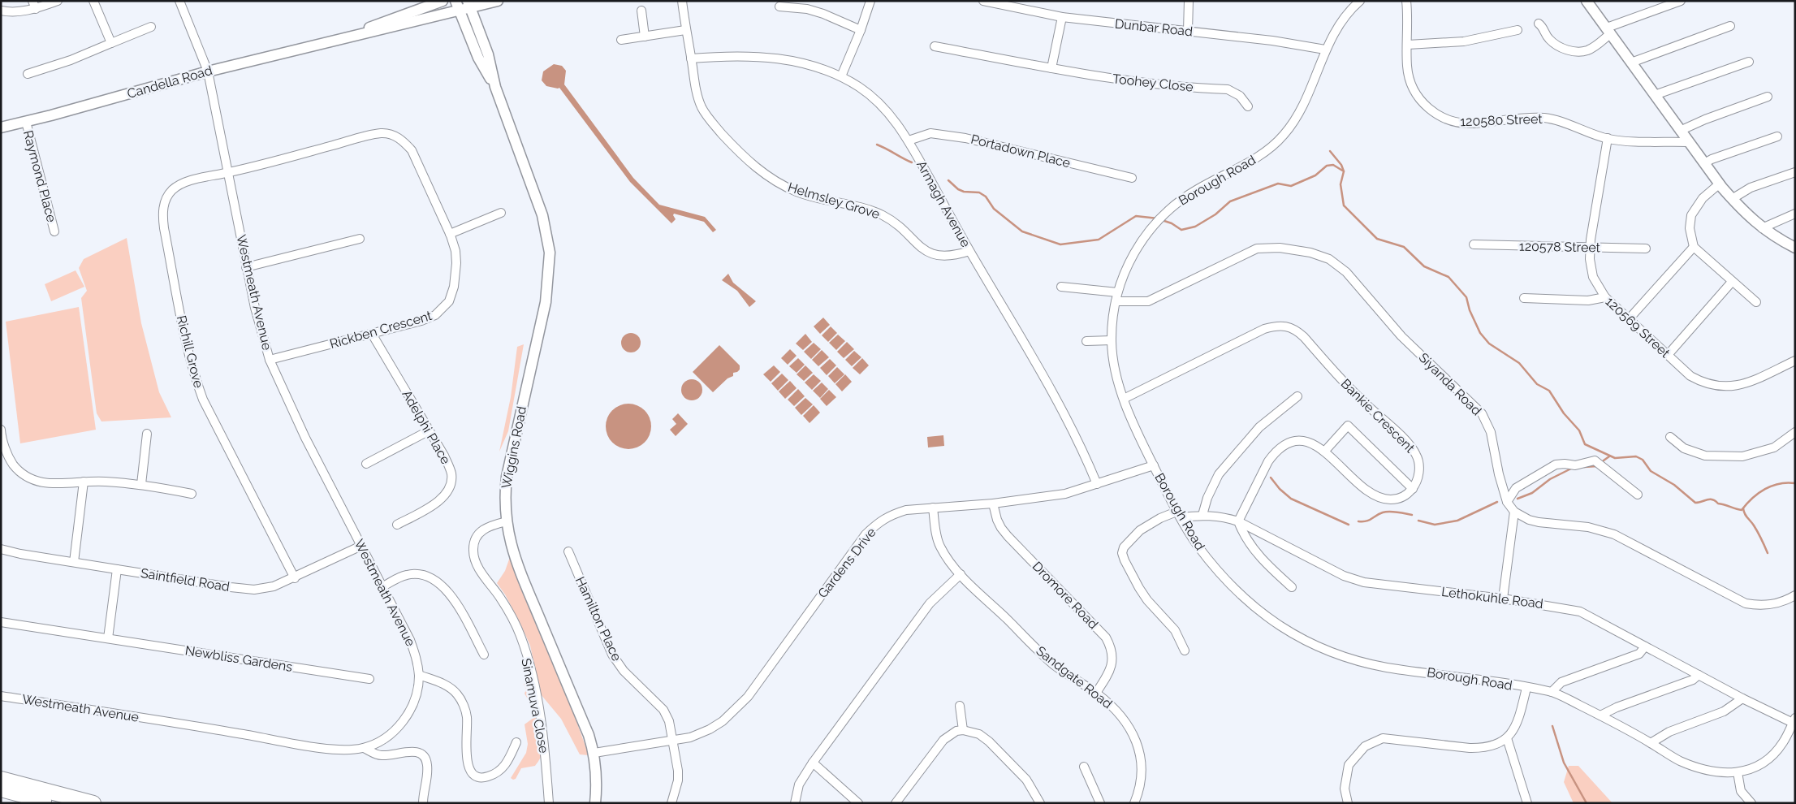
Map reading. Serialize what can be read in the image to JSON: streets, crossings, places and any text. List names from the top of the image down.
{
  "streets": {
    "street": [
      "Dunbar Road",
      "Candella Road",
      "Toohey Close",
      "120580 Street",
      "Portadown Place",
      "Raymond Place",
      "Borough Road",
      "Helmsley Grove",
      "Armagh Avenue",
      "120578 Street",
      "Westmeath Avenue",
      "120569 Street",
      "Rickben Crescent",
      "Richill Grove",
      "Siyanda Road",
      "Bankie Crescent",
      "Adelphi Place",
      "Wiggins Road",
      "Gardens Drive",
      "Saintfield Road",
      "Dromore Road",
      "Lethokuhle Road",
      "Hamilton Place",
      "Newbliss Gardens",
      "Sandgate Road",
      "Sinamuva Close"
    ]
  },
  "crossings": [
    ["Dunbar Road", "Borough Road"],
    ["Candella Road", "Raymond Place"],
    ["Candella Road", "Westmeath Avenue"],
    ["Candella Road", "Wiggins Road"],
    ["120580 Street", "120569 Street"],
    ["Portadown Place", "Armagh Avenue"],
    ["Borough Road", "Siyanda Road"],
    ["Borough Road", "Bankie Crescent"],
    ["Borough Road", "Gardens Drive"],
    ["Borough Road", "Lethokuhle Road"],
    ["Helmsley Grove", "Armagh Avenue"],
    ["Armagh Avenue", "Gardens Drive"],
    ["120578 Street", "120569 Street"],
    ["Westmeath Avenue", "Rickben Crescent"],
    ["Westmeath Avenue", "Richill Grove"],
    ["Westmeath Avenue", "Saintfield Road"],
    ["Rickben Crescent", "Richill Grove"],
    ["Rickben Crescent", "Adelphi Place"],
    ["Richill Grove", "Saintfield Road"],
    ["Wiggins Road", "Gardens Drive"],
    ["Wiggins Road", "Sinamuva Close"],
    ["Gardens Drive", "Dromore Road"],
    ["Gardens Drive", "Hamilton Place"],
    ["Gardens Drive", "Sandgate Road"],
    ["Dromore Road", "Sandgate Road"]
  ]
}
